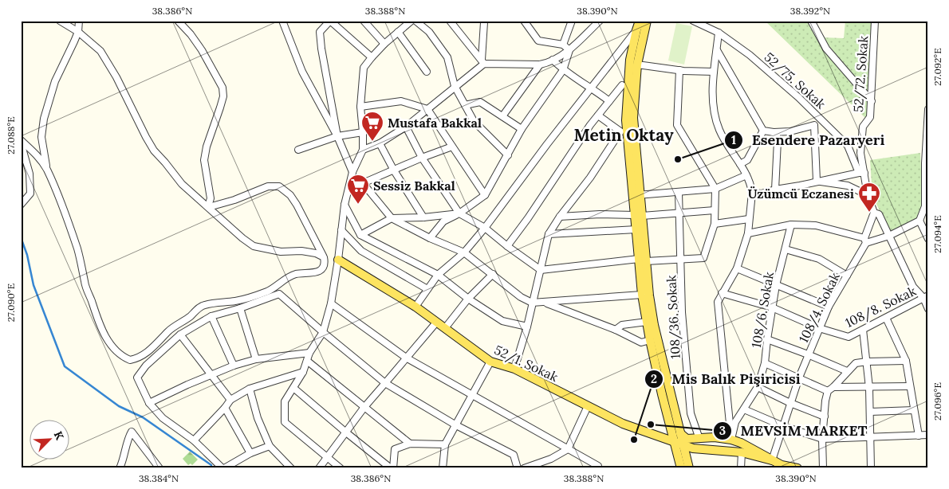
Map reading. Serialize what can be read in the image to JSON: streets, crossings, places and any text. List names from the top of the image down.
{
  "streets": {
    "main road": ["52/1. Sokak"],
    "street": [
      "52/72. Sokak",
      "52/75. Sokak",
      "108/8. Sokak",
      "108/4. Sokak",
      "108/6. Sokak",
      "108/36. Sokak"
    ]
  },
  "crossings": [
    ["52/72. Sokak", "52/75. Sokak"],
    ["108/8. Sokak", "108/4. Sokak"],
    ["108/8. Sokak", "108/6. Sokak"],
    ["108/4. Sokak", "52/1. Sokak"]
  ],
  "districts": ["Metin Oktay"],
  "places": {
    "supermarket": ["Mustafa Bakkal", "Sessiz Bakkal"],
    "other": ["Esendere Pazaryeri", "MEVSİM MARKET", "Mis Balık Pişiricisi"],
    "pharmacy": ["Üzümcü Eczanesi"]
  },
  "north": "top right",
  "coordinates": [
    "38.386°N",
    "38.388°N",
    "38.390°N",
    "38.392°N",
    "27.092°E",
    "27.088°E",
    "27.094°E",
    "27.090°E",
    "27.096°E",
    "38.384°N"
  ]
}
